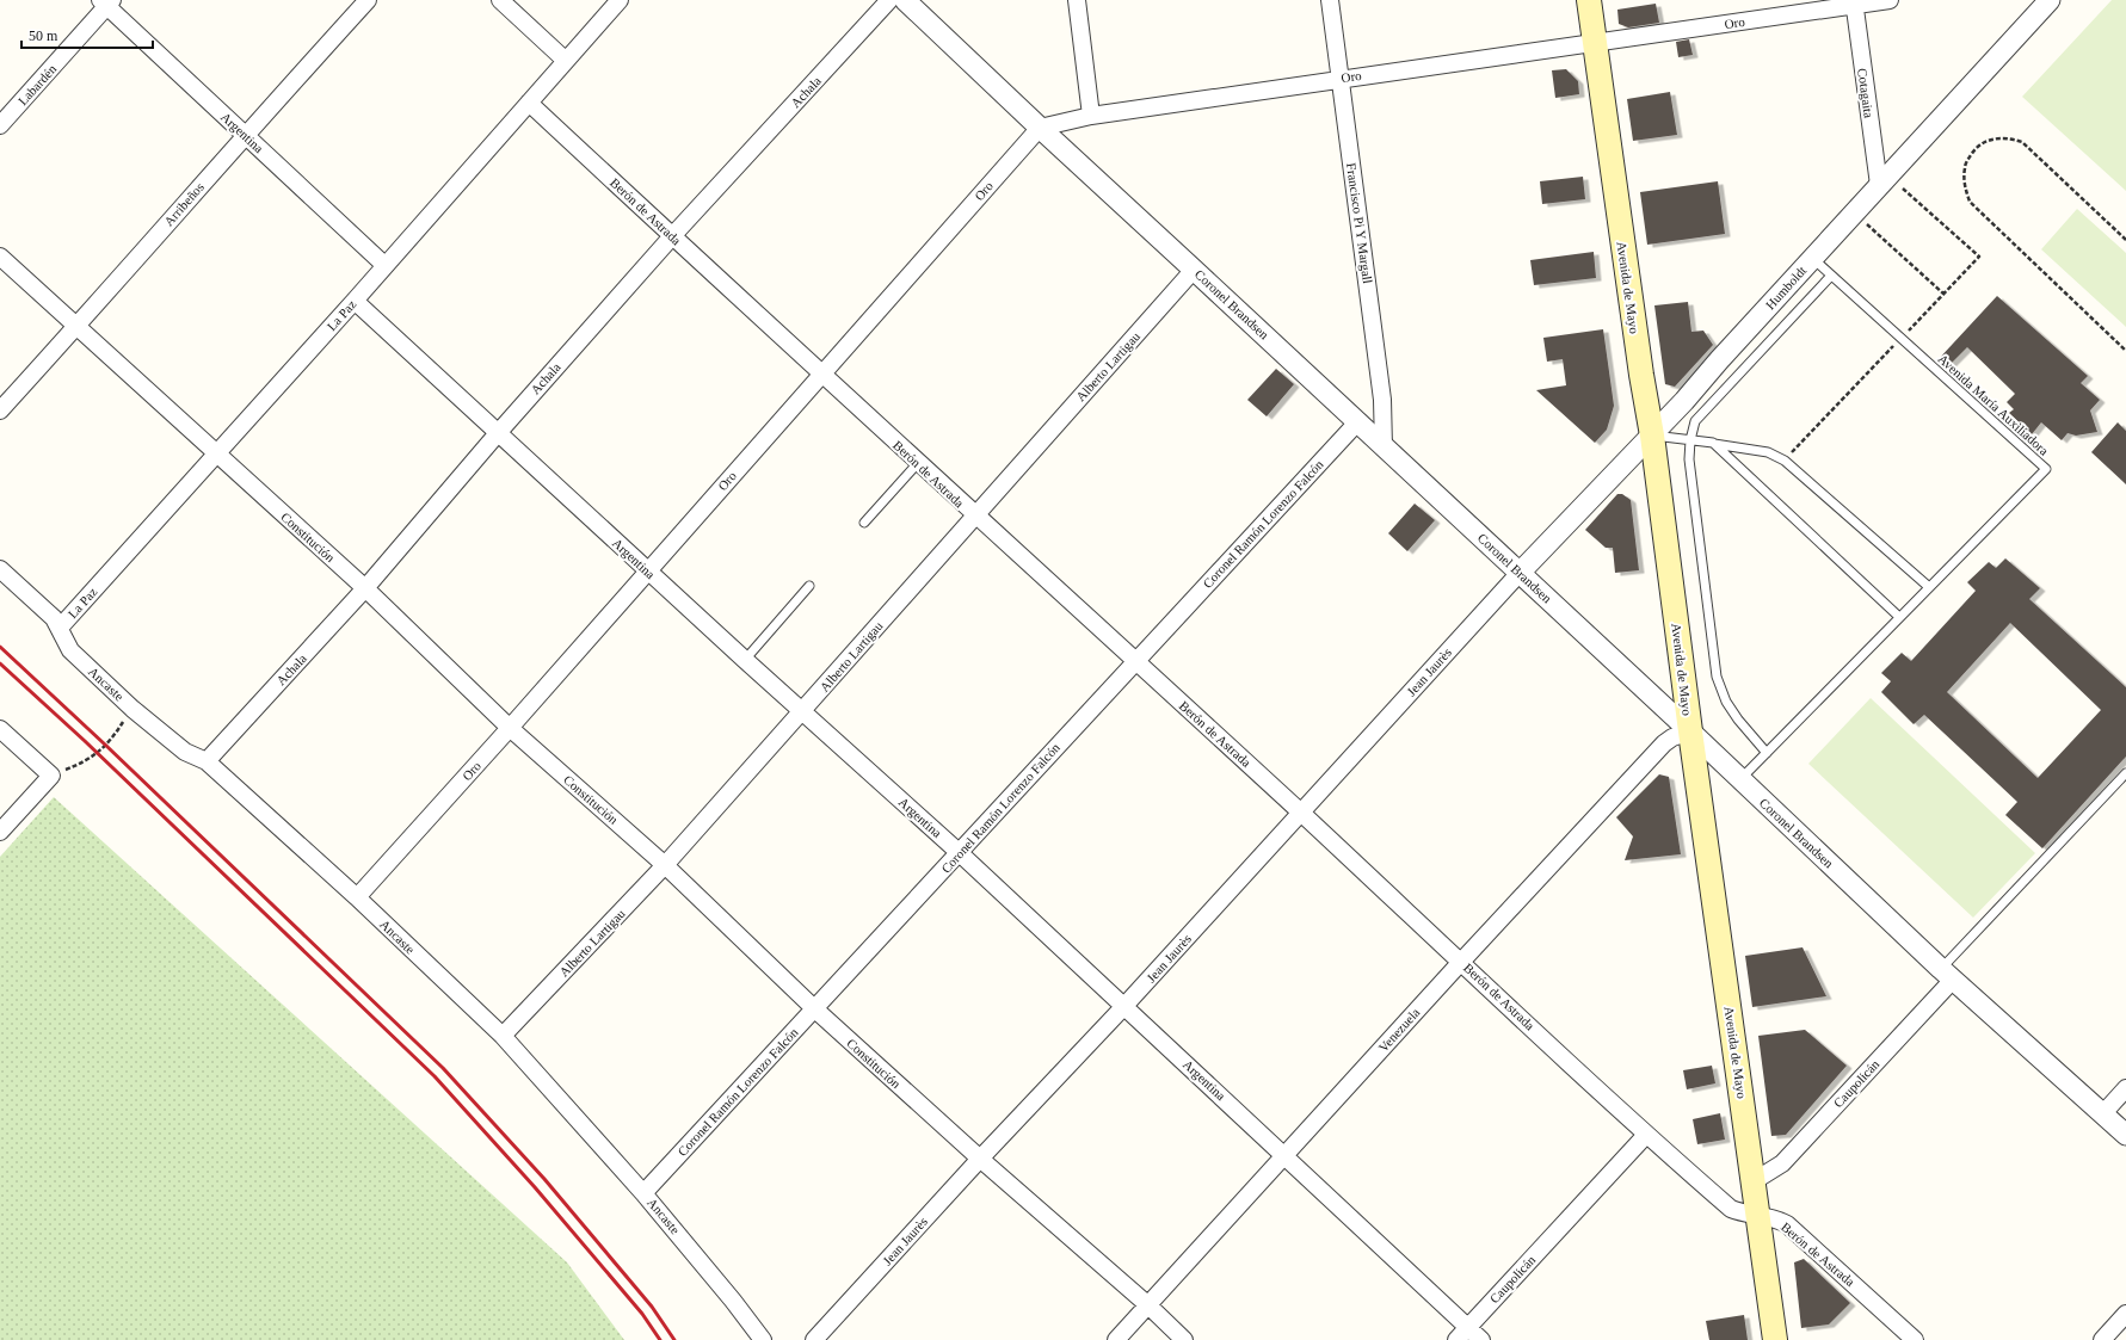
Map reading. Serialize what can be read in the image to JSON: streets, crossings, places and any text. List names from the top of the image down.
{
  "streets": {
    "main road": ["Avenida de Mayo"],
    "street": [
      "Oro",
      "Labardén",
      "Achala",
      "Cotagaita",
      "Argentina",
      "Arribeños",
      "Berón de Astrada",
      "Francisco Pi Y Margall",
      "Humboldt",
      "Coronel Brandsen",
      "La Paz",
      "Alberto Lartigau",
      "Coronel Ramón Lorenzo Falcón",
      "Constitución",
      "Jean Jaurès",
      "Ancaste",
      "Venezuela",
      "Caupolicán"
    ],
    "lane": ["Avenida María Auxiliadora"]
  },
  "crossings": [
    ["Oro", "Cotagaita"],
    ["Oro", "Argentina"],
    ["Oro", "Berón de Astrada"],
    ["Oro", "Francisco Pi Y Margall"],
    ["Oro", "Avenida de Mayo"],
    ["Oro", "Coronel Brandsen"],
    ["Oro", "Constitución"],
    ["Oro", "Ancaste"],
    ["Labardén", "Argentina"],
    ["Achala", "Argentina"],
    ["Achala", "Berón de Astrada"],
    ["Achala", "Constitución"],
    ["Achala", "Ancaste"],
    ["Cotagaita", "Humboldt"],
    ["Argentina", "Arribeños"],
    ["Argentina", "La Paz"],
    ["Argentina", "Alberto Lartigau"],
    ["Argentina", "Coronel Ramón Lorenzo Falcón"],
    ["Argentina", "Jean Jaurès"],
    ["Argentina", "Venezuela"],
    ["Argentina", "Caupolicán"],
    ["Arribeños", "Constitución"],
    ["Berón de Astrada", "Avenida de Mayo"],
    ["Berón de Astrada", "La Paz"],
    ["Berón de Astrada", "Alberto Lartigau"],
    ["Berón de Astrada", "Coronel Ramón Lorenzo Falcón"],
    ["Berón de Astrada", "Jean Jaurès"],
    ["Berón de Astrada", "Venezuela"],
    ["Berón de Astrada", "Caupolicán"],
    ["Francisco Pi Y Margall", "Coronel Brandsen"],
    ["Avenida de Mayo", "Humboldt"],
    ["Avenida de Mayo", "Coronel Brandsen"],
    ["Avenida de Mayo", "Venezuela"],
    ["Avenida de Mayo", "Caupolicán"],
    ["Humboldt", "Coronel Brandsen"],
    ["Humboldt", "Avenida María Auxiliadora"],
    ["Humboldt", "Jean Jaurès"],
    ["Coronel Brandsen", "Alberto Lartigau"],
    ["Coronel Brandsen", "Avenida María Auxiliadora"],
    ["Coronel Brandsen", "Coronel Ramón Lorenzo Falcón"],
    ["Coronel Brandsen", "Jean Jaurès"],
    ["Coronel Brandsen", "Venezuela"],
    ["Coronel Brandsen", "Caupolicán"],
    ["La Paz", "Constitución"],
    ["La Paz", "Ancaste"],
    ["Alberto Lartigau", "Constitución"],
    ["Alberto Lartigau", "Ancaste"],
    ["Coronel Ramón Lorenzo Falcón", "Constitución"],
    ["Coronel Ramón Lorenzo Falcón", "Ancaste"],
    ["Constitución", "Jean Jaurès"],
    ["Constitución", "Venezuela"]
  ],
  "scale_bar": "50 m"
}
